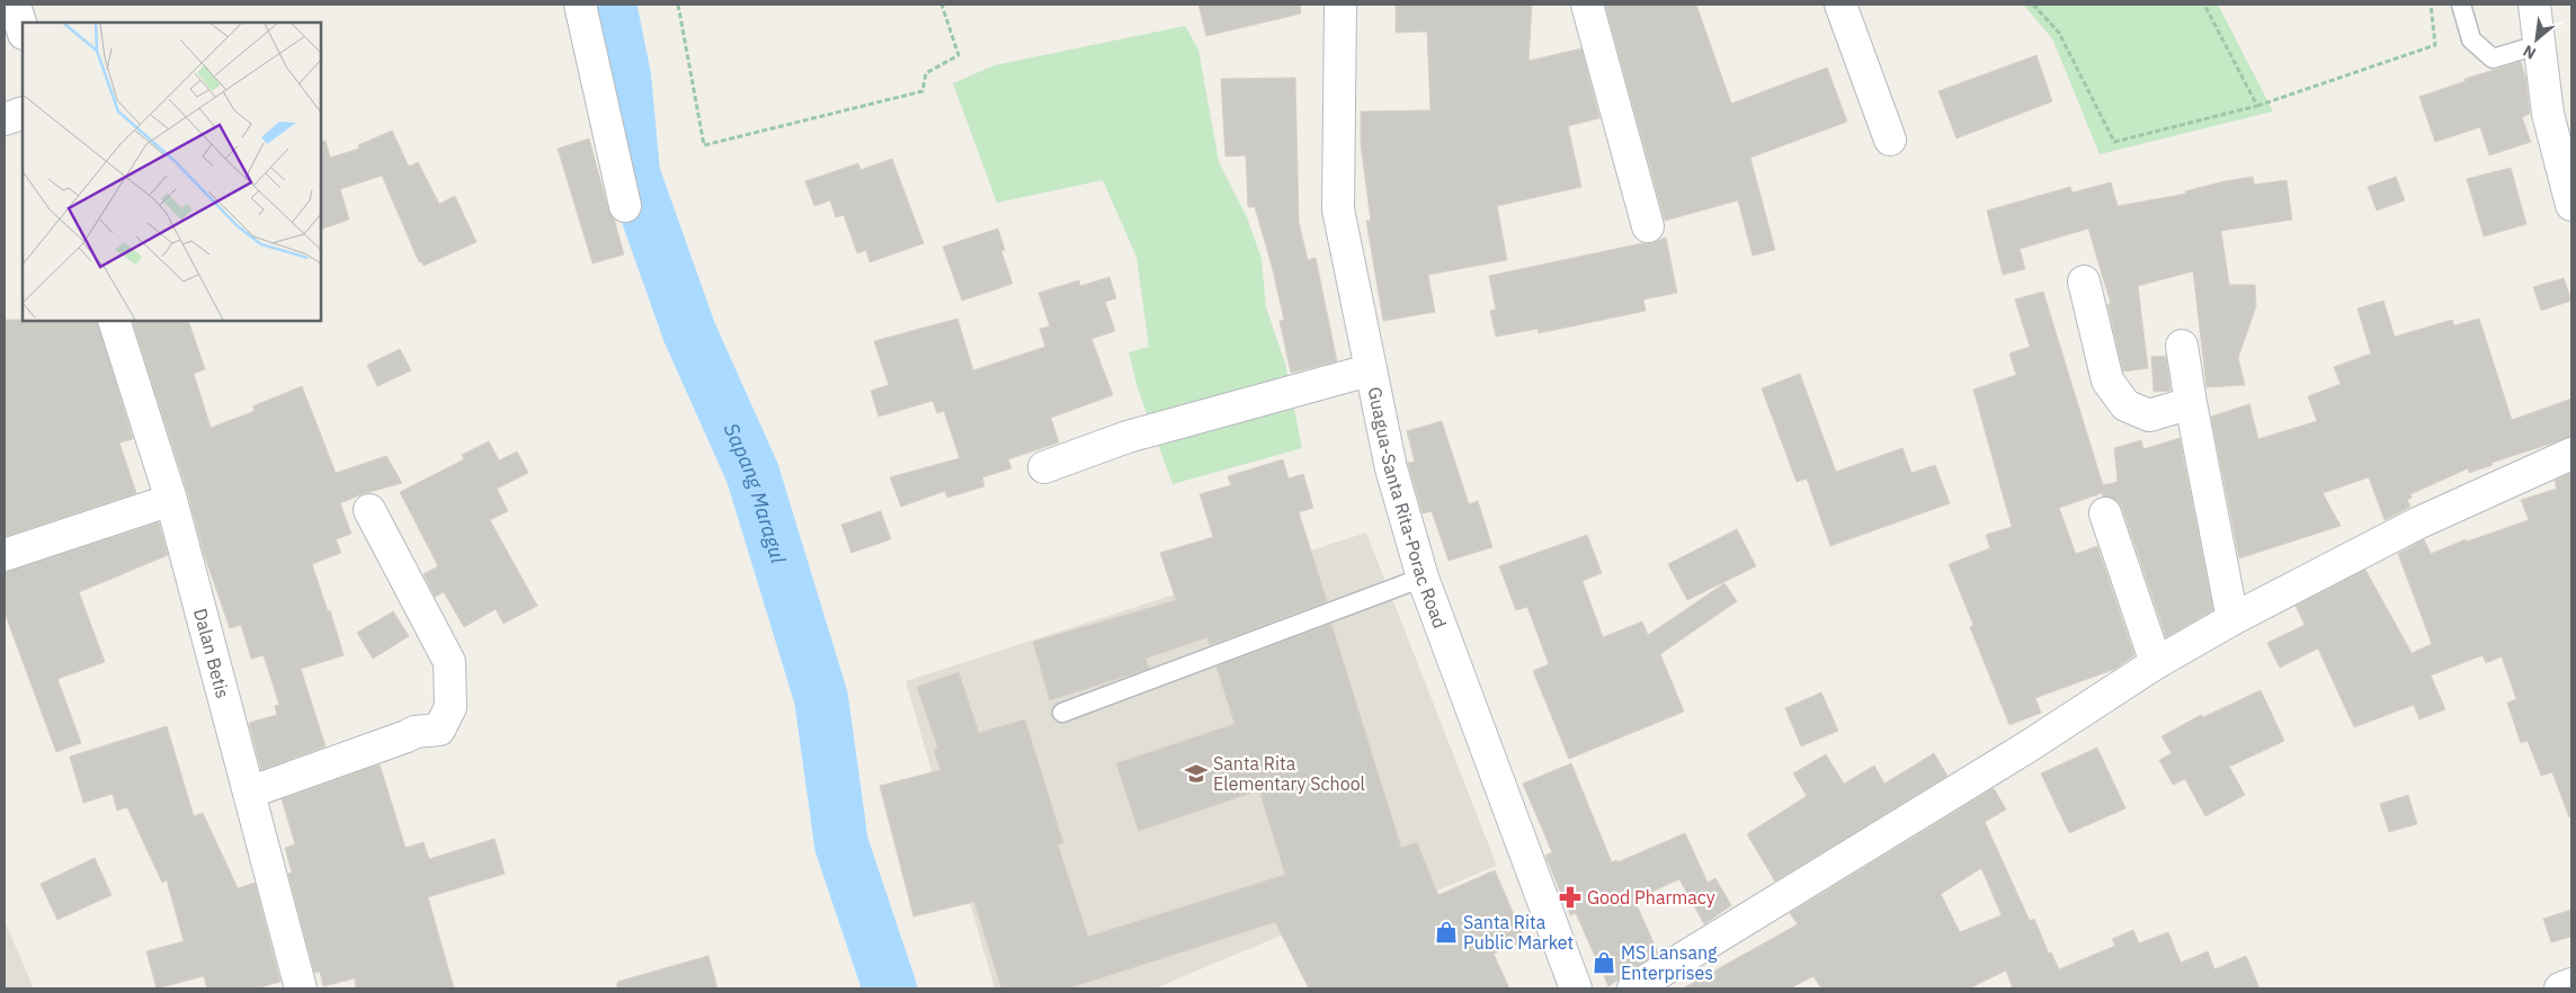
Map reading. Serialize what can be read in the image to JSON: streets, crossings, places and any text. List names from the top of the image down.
{
  "streets": {
    "street": ["Guagua-Santa Rita-Porac Road", "Dalan Betis"]
  },
  "water": ["Sapang Maragul"],
  "places": {
    "school or university": ["Santa Rita Elementary School"],
    "pharmacy": ["Good Pharmacy"],
    "shop": ["Santa Rita Public Market", "MS Lansang Enterprises"]
  },
  "north": "bottom left"
}
